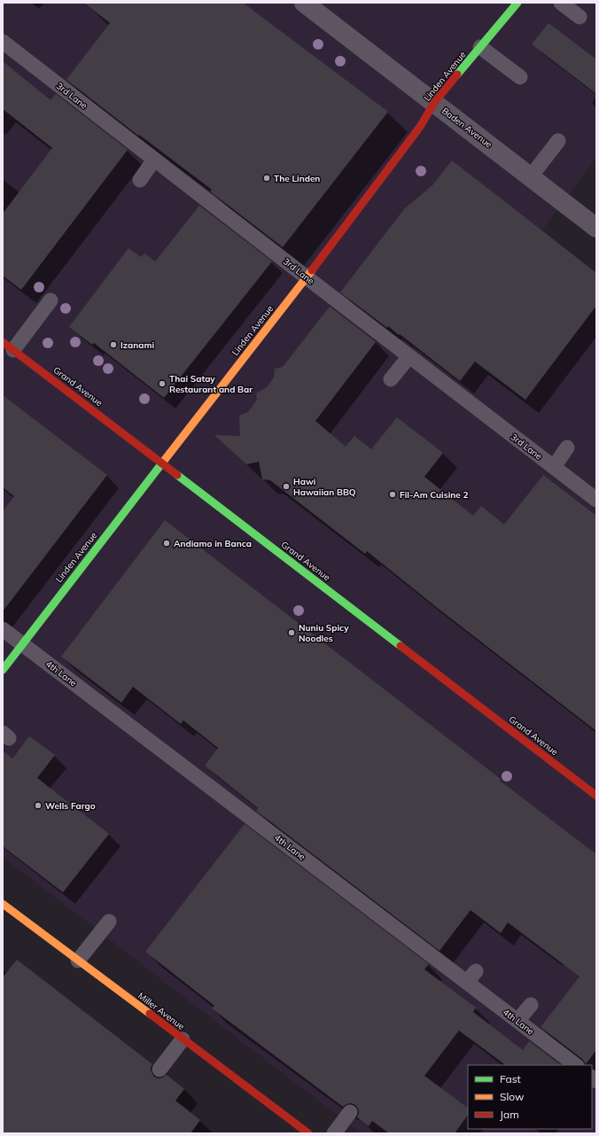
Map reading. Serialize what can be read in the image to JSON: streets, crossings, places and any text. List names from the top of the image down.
{
  "streets": {
    "street": [
      "Linden Avenue",
      "Baden Avenue",
      "Grand Avenue",
      "Miller Avenue"
    ],
    "lane": ["3rd Lane", "4th Lane"]
  },
  "crossings": [
    ["Linden Avenue", "3rd Lane"],
    ["Linden Avenue", "Baden Avenue"],
    ["Linden Avenue", "Grand Avenue"],
    ["Linden Avenue", "4th Lane"]
  ],
  "places": [
    "The Linden",
    "Izanami",
    "Thai Satay Restaurant and Bar",
    "Hawi Hawaiian BBQ",
    "Fil-Am Cuisine 2",
    "Andiamo in Banca",
    "Nuniu Spicy Noodles",
    "Wells Fargo"
  ],
  "legend": ["Fast", "Slow", "Jam"]
}
